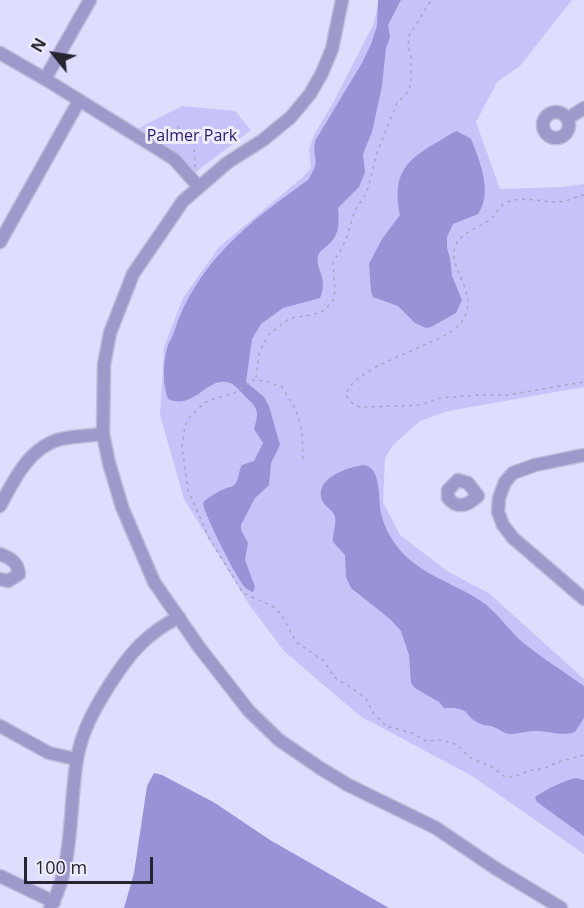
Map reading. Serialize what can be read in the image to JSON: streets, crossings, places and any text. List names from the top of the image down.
{
  "parks": ["Palmer Park"],
  "scale_bar": "100 m",
  "north": "top left"
}
